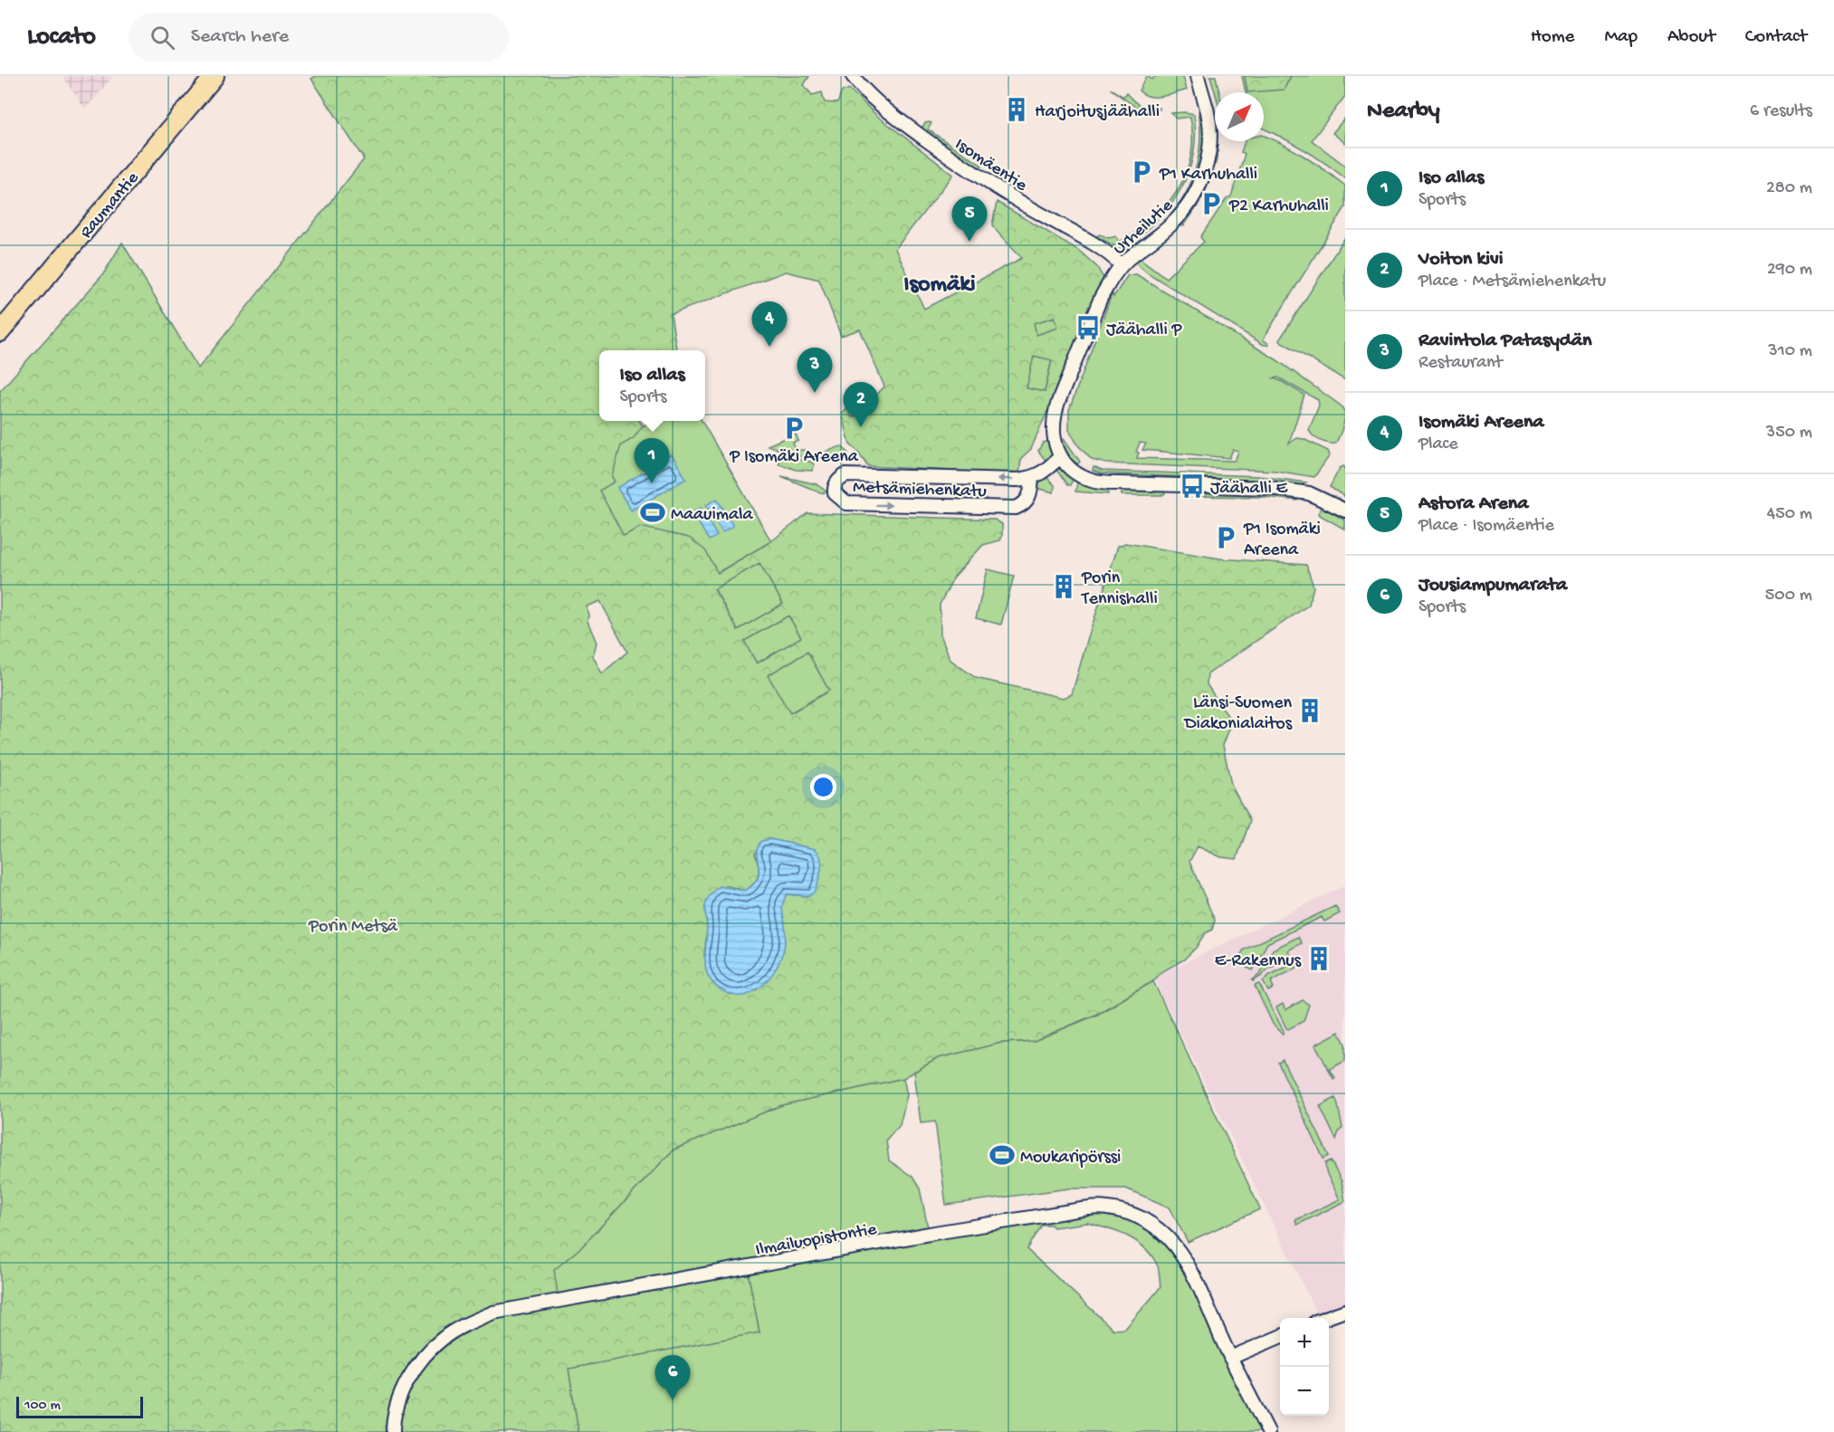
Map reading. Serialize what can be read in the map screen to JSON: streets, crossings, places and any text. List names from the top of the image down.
{
  "streets": {
    "highway": ["Raumantie"],
    "street": [
      "Isomäentie",
      "Urheilutie",
      "Metsämiehenkatu",
      "Ilmailuopistontie"
    ]
  },
  "crossings": [
    ["Isomäentie", "Urheilutie"]
  ],
  "districts": ["Isomäki"],
  "parks": ["Porin Metsä"],
  "places": {
    "building": [
      "Harjoitusjäähalli",
      "Porin Tennishalli",
      "Länsi-Suomen Diakonialaitos",
      "E-Rakennus"
    ],
    "parking": [
      "P1 Karhuhalli",
      "P2 Karhuhalli",
      "P Isomäki Areena",
      "P1 Isomäki Areena"
    ],
    "bus stop": ["Jäähalli P", "Jäähalli E"],
    "sports": ["Maauimala", "Moukaripörssi"]
  },
  "scale_bar": "100 m",
  "north": "top right",
  "page": {
    "header": "Locato",
    "search": "Search here",
    "nav": [
      "Home",
      "Map",
      "About",
      "Contact"
    ],
    "heading": ["Nearby", "6 results"],
    "list": [
      {
        "mark": "1",
        "name": "Iso allas",
        "note": "Sports",
        "value": "280 m"
      },
      {
        "mark": "2",
        "name": "Voiton kivi",
        "note": "Place · Metsämiehenkatu",
        "value": "290 m"
      },
      {
        "mark": "3",
        "name": "Ravintola Patasydän",
        "note": "Restaurant",
        "value": "310 m"
      },
      {
        "mark": "4",
        "name": "Isomäki Areena",
        "note": "Place",
        "value": "350 m"
      },
      {
        "mark": "5",
        "name": "Astora Arena",
        "note": "Place · Isomäentie",
        "value": "450 m"
      },
      {
        "mark": "6",
        "name": "Jousiampumarata",
        "note": "Sports",
        "value": "500 m"
      }
    ],
    "pins": [
      "5",
      "4",
      "3",
      "2",
      "1",
      "6"
    ],
    "popup": ["Iso allas", "Sports"],
    "map_buttons": ["+", "−"],
    "scale": "100 m"
  }
}
